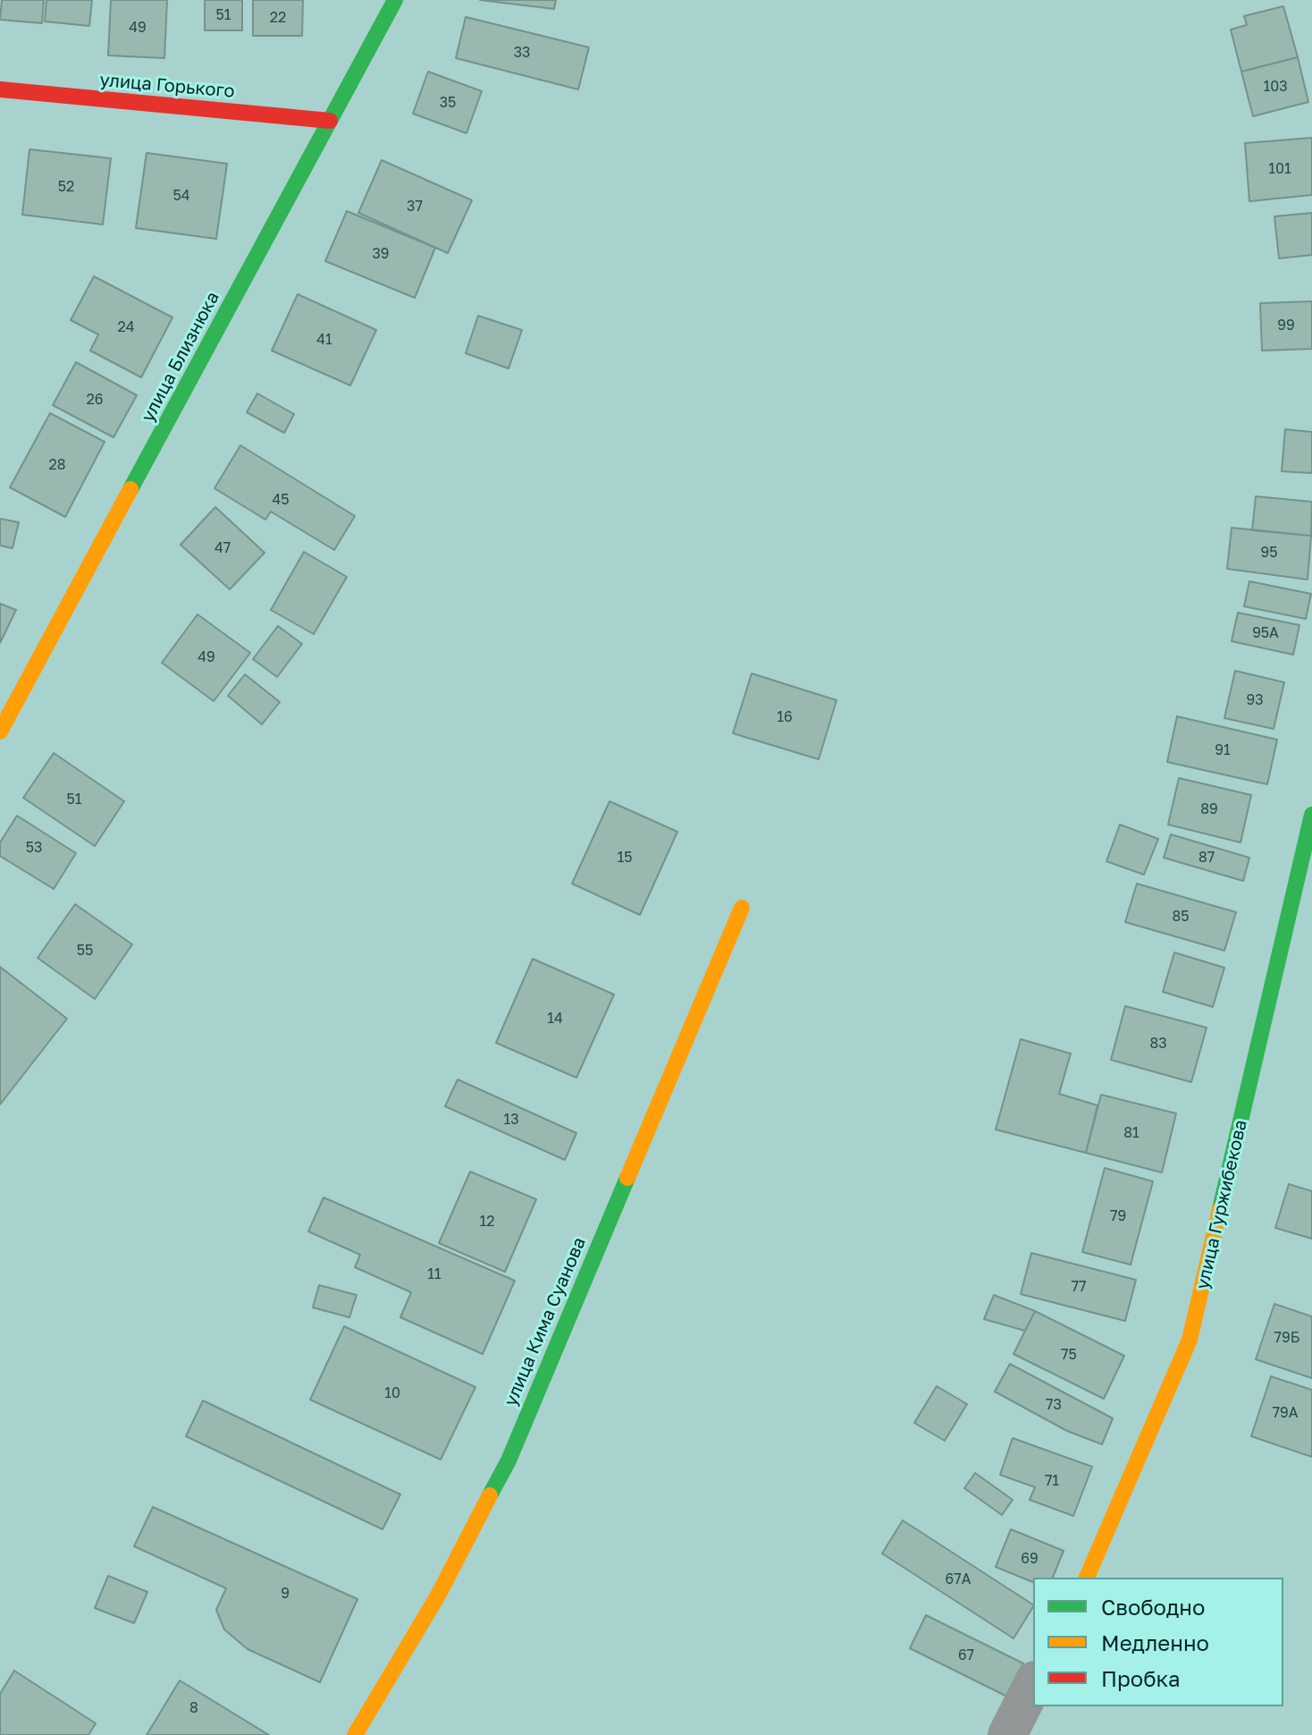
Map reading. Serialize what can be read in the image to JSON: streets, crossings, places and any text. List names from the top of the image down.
{
  "streets": {
    "street": [
      "улица Горького",
      "улица Близнюка",
      "улица Гуржибекова",
      "улица Кима Суанова"
    ]
  },
  "crossings": [
    ["улица Горького", "улица Близнюка"]
  ],
  "house_numbers": [
    "51",
    "22",
    "49",
    "33",
    "103",
    "35",
    "101",
    "52",
    "54",
    "37",
    "39",
    "99",
    "24",
    "41",
    "26",
    "28",
    "45",
    "47",
    "95",
    "95А",
    "49",
    "93",
    "16",
    "91",
    "51",
    "89",
    "53",
    "15",
    "87",
    "85",
    "55",
    "14",
    "83",
    "13",
    "81",
    "79",
    "12",
    "11",
    "77",
    "79Б",
    "75",
    "10",
    "73",
    "79А",
    "71",
    "69",
    "67А",
    "9",
    "67",
    "8"
  ],
  "legend": ["Свободно", "Медленно", "Пробка"]
}
